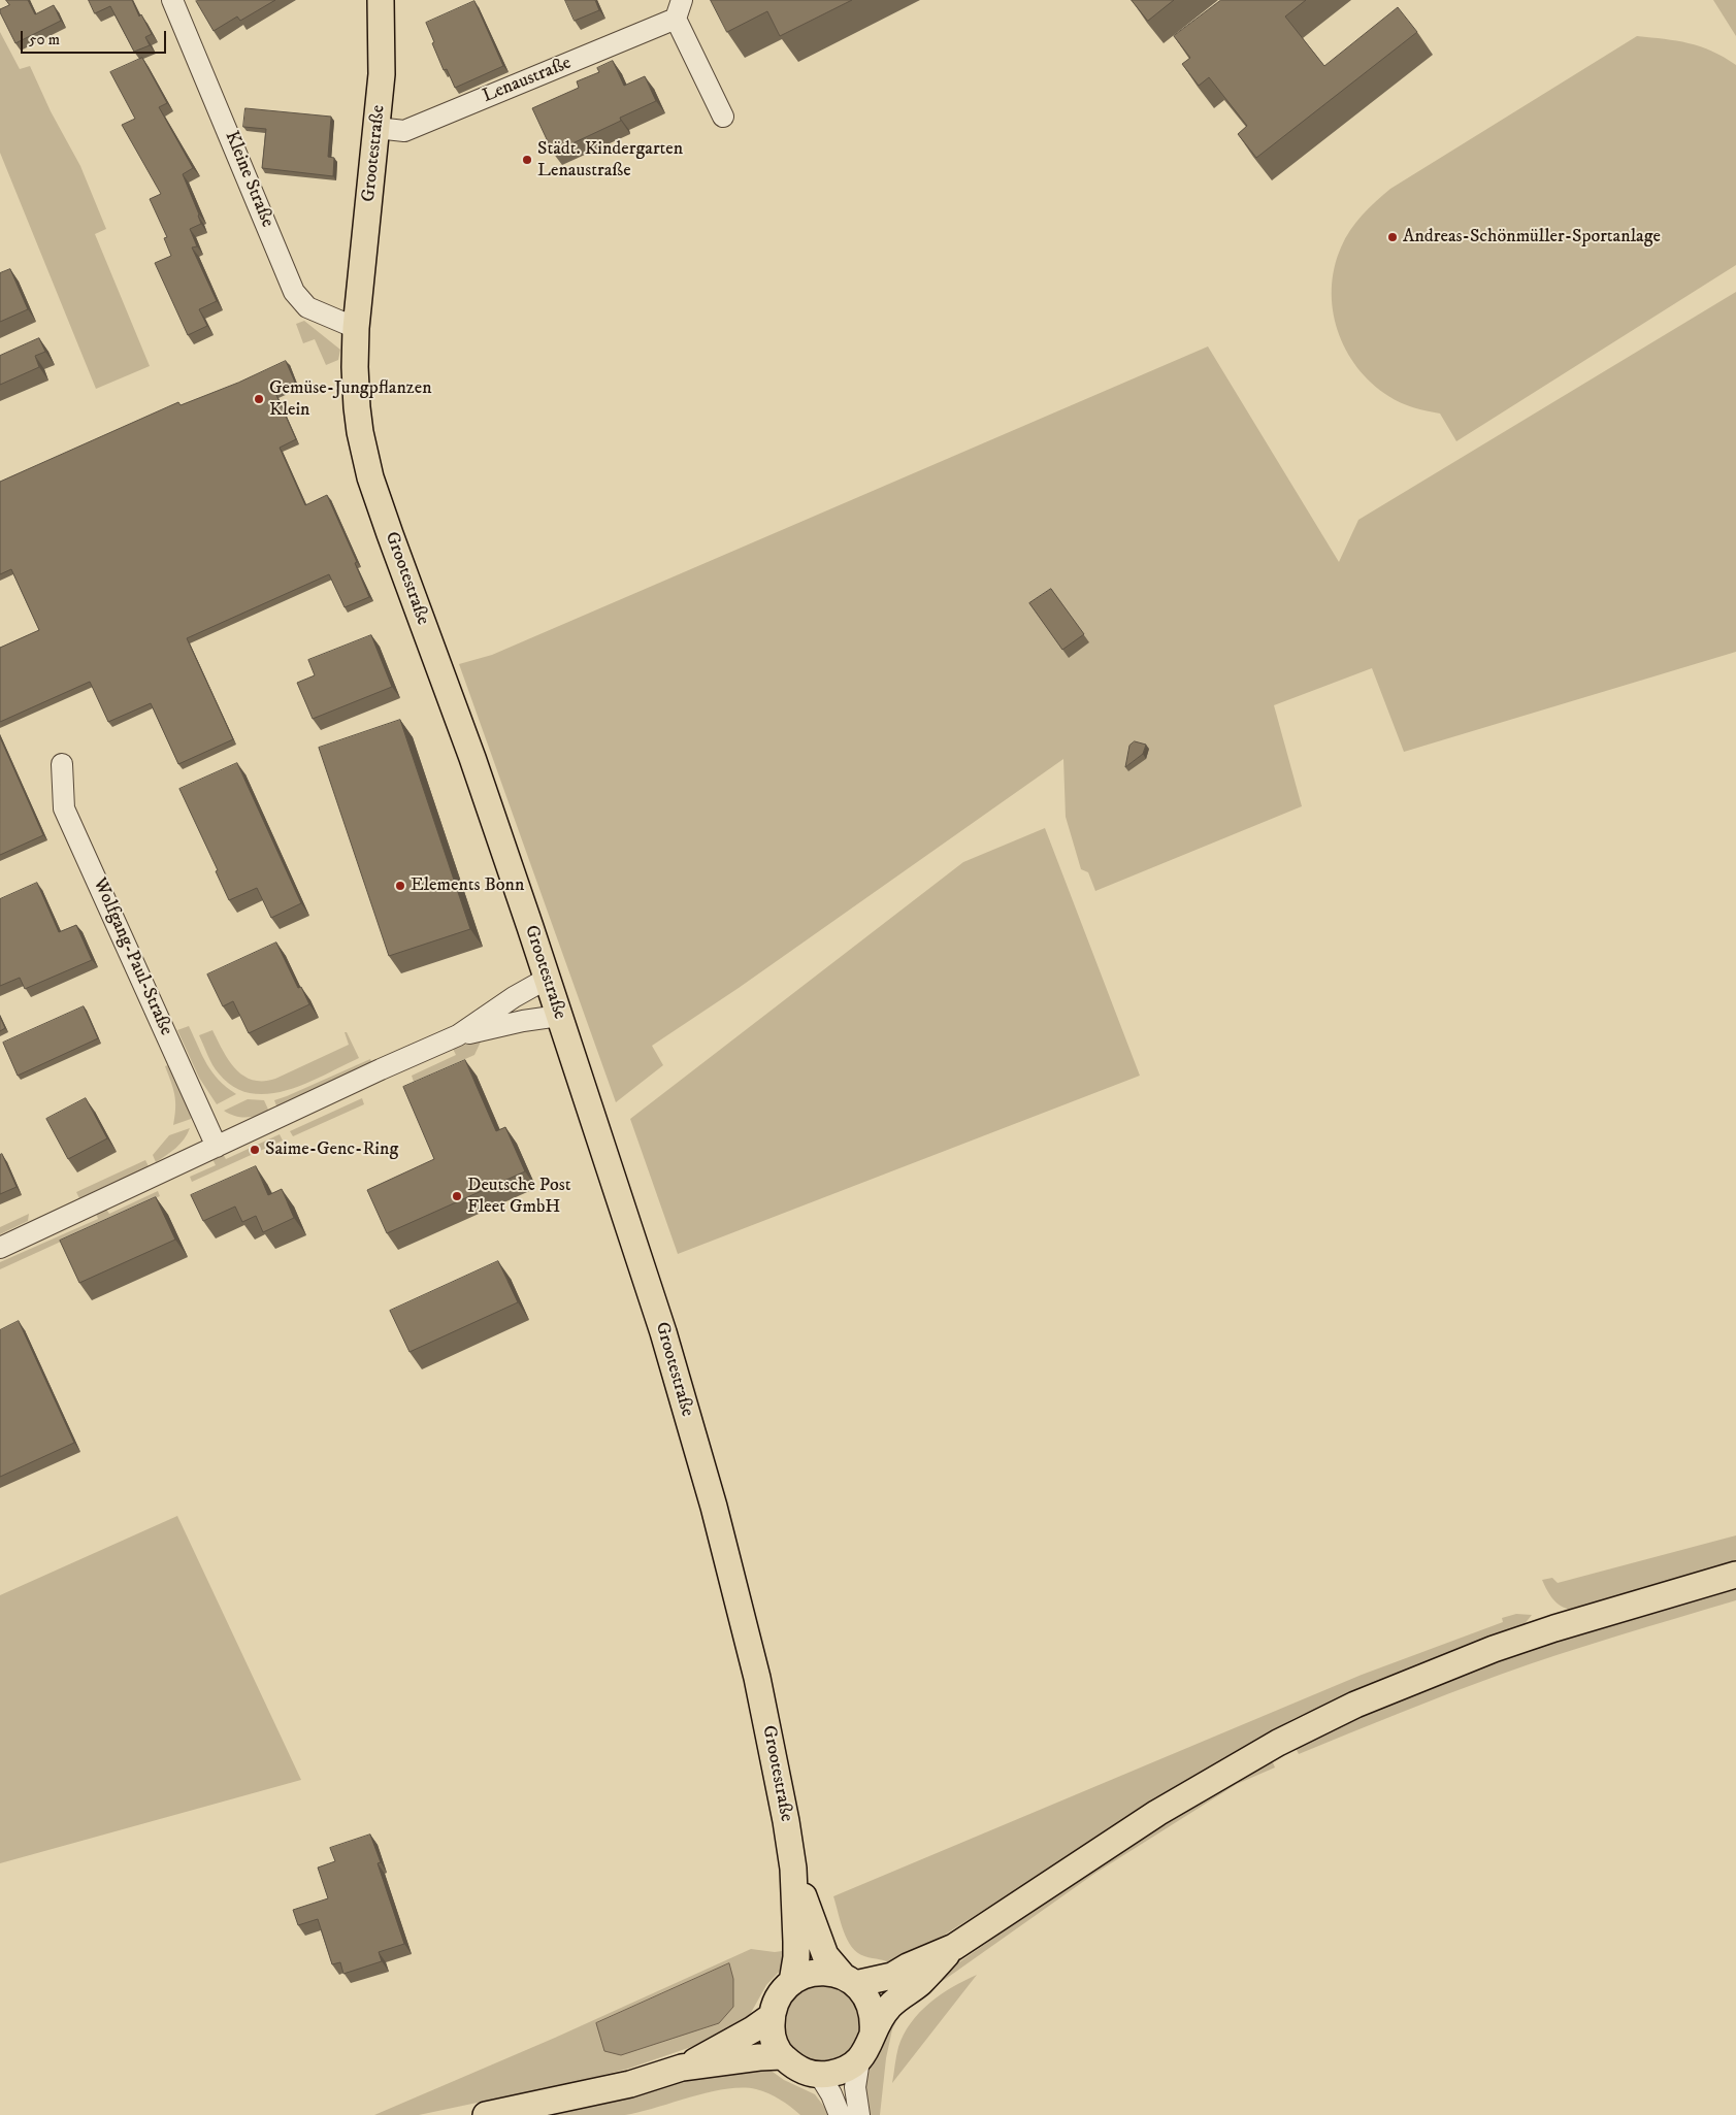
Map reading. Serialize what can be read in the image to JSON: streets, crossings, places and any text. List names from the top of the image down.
{
  "streets": {
    "main road": ["Grootestraße"],
    "street": ["Lenaustraße", "Kleine Straße", "Wolfgang-Paul-Straße"]
  },
  "crossings": [
    ["Lenaustraße", "Grootestraße"],
    ["Grootestraße", "Kleine Straße"]
  ],
  "places": [
    "Städt. Kindergarten Lenaustraße",
    "Andreas-Schönmüller-Sportanlage",
    "Gemüse-Jungpflanzen Klein",
    "Elements Bonn",
    "Saime-Genc-Ring",
    "Deutsche Post Fleet GmbH"
  ],
  "scale_bar": "50 m"
}
